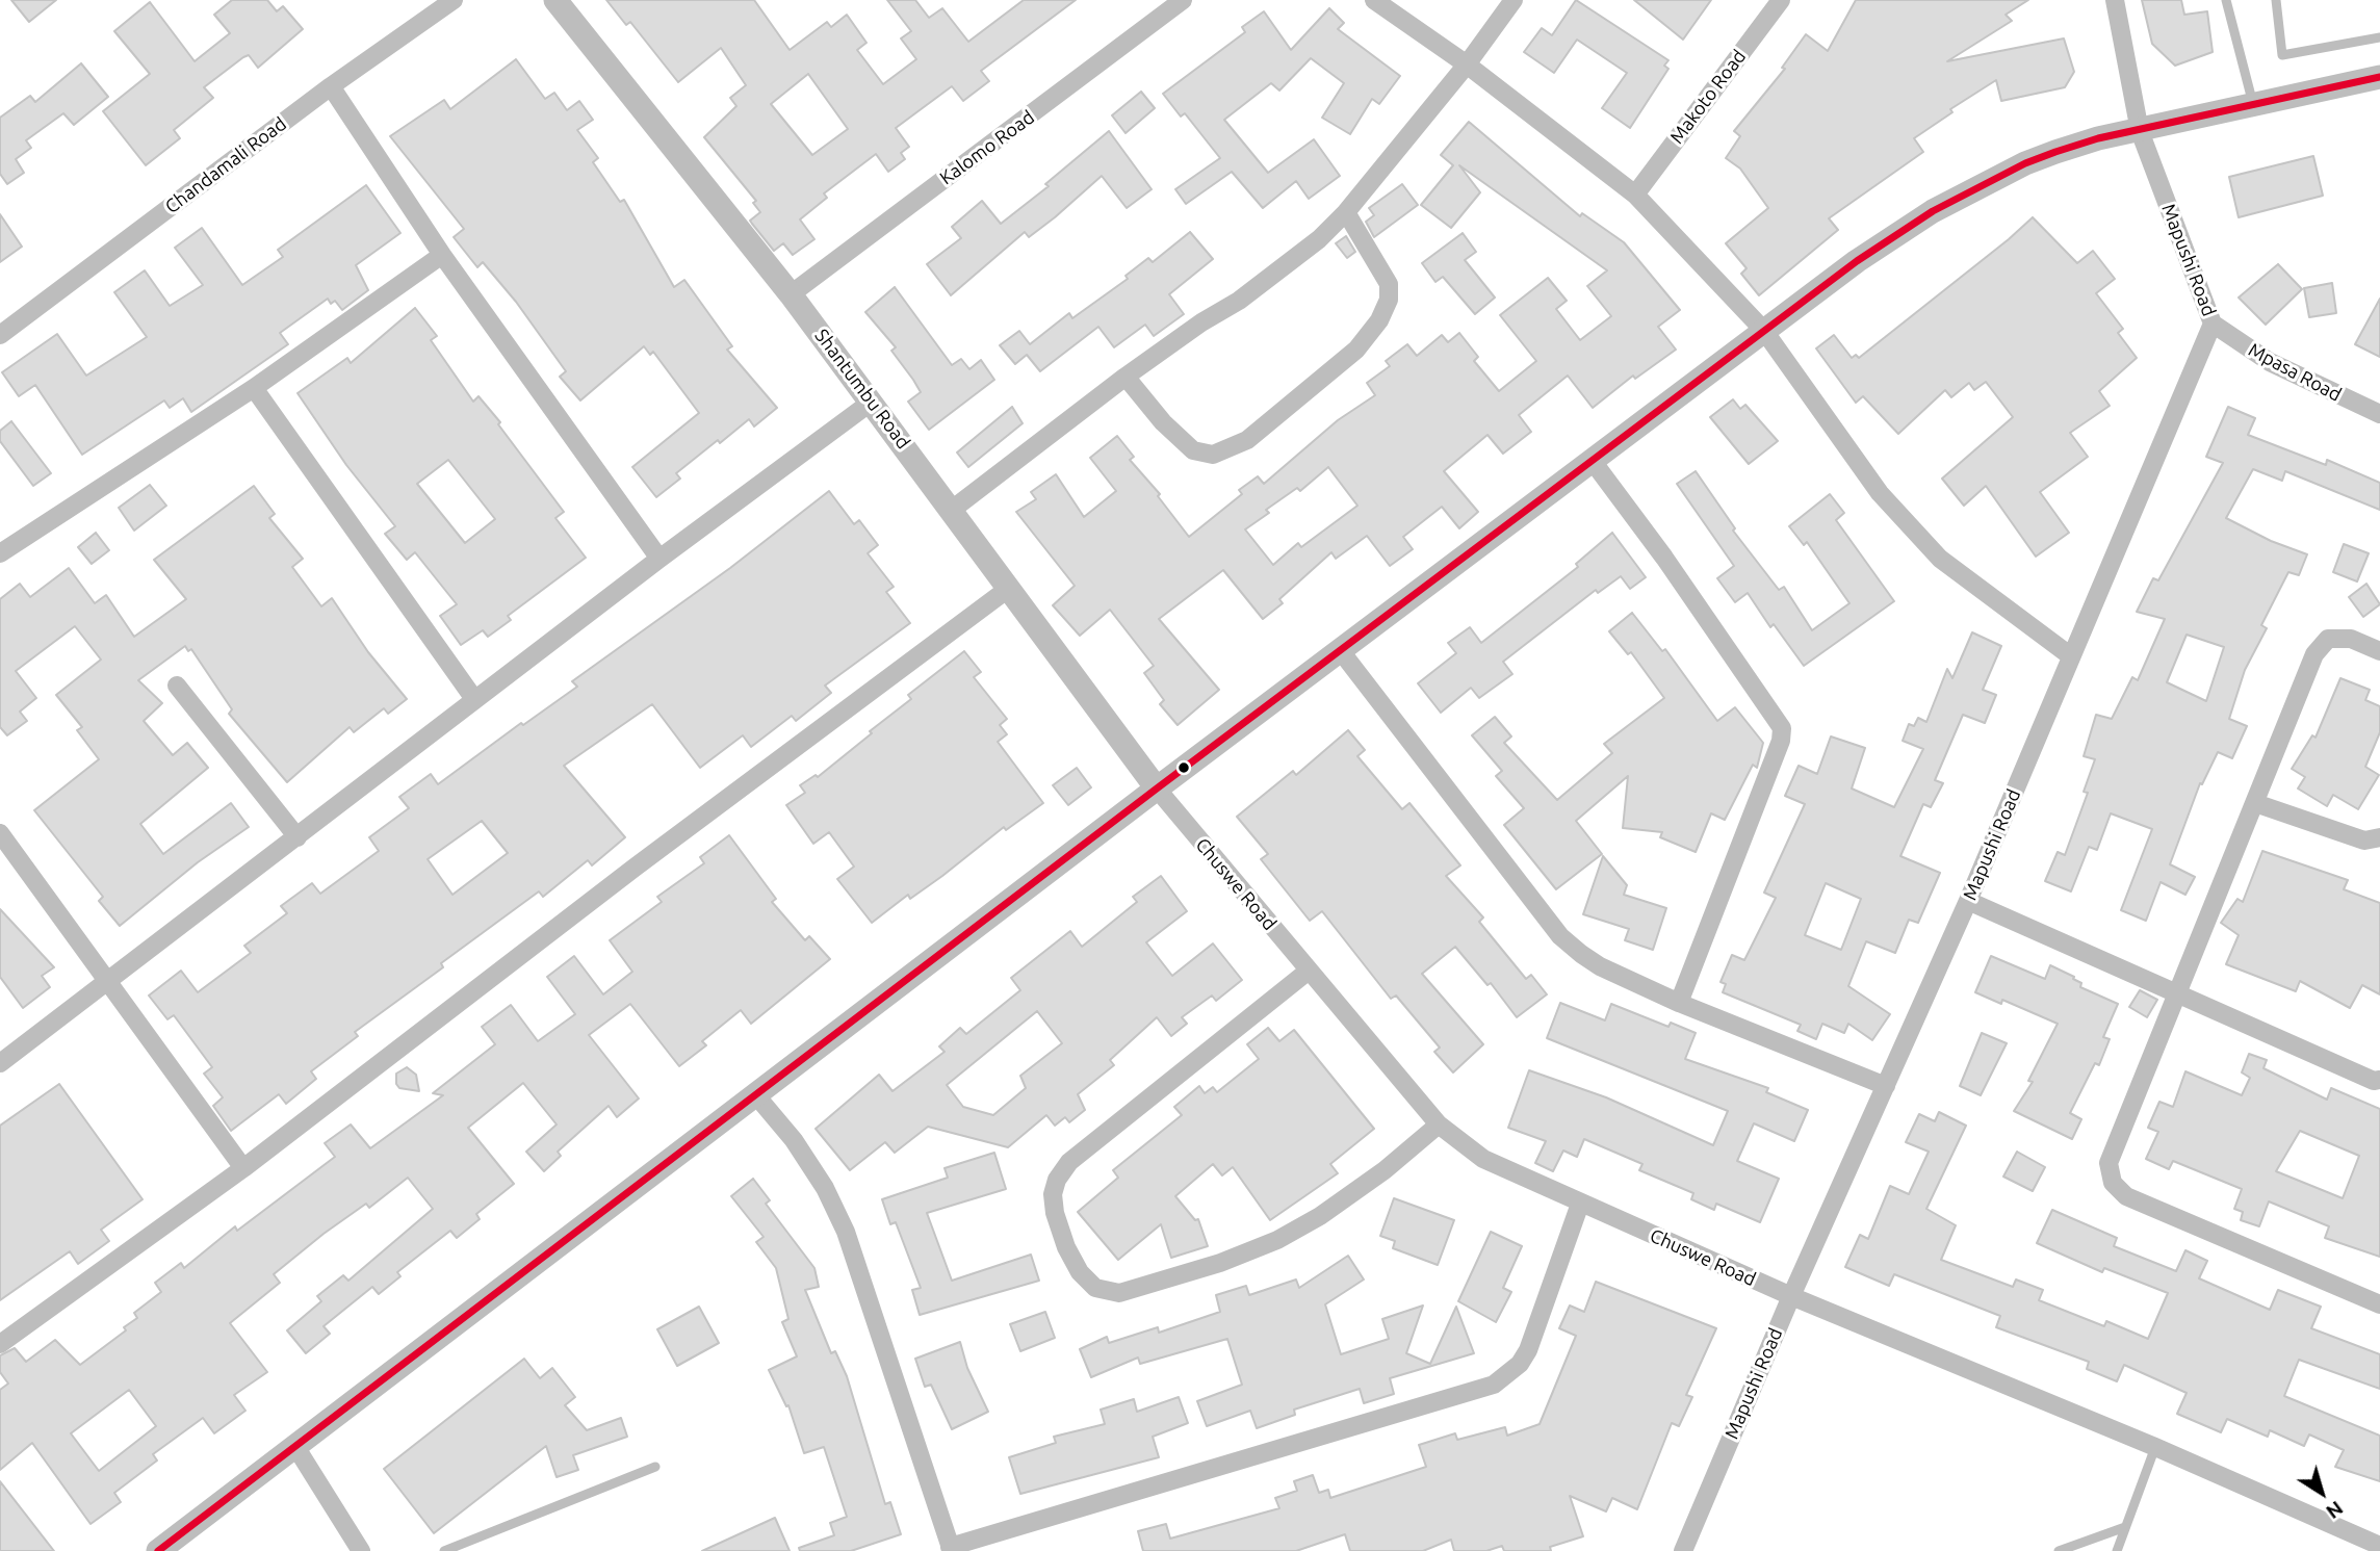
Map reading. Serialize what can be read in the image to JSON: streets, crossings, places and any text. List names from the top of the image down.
{
  "streets": {
    "street": [
      "Makoto Road",
      "Kalomo Road",
      "Chandamali Road",
      "Mapushi Road",
      "Mpasa Road",
      "Shantumbu Road",
      "Chuswe Road"
    ]
  },
  "crossings": [
    ["Kalomo Road", "Shantumbu Road"],
    ["Mapushi Road", "Mpasa Road"],
    ["Mapushi Road", "Chuswe Road"],
    ["Shantumbu Road", "Chuswe Road"]
  ],
  "north": "bottom right"
}
